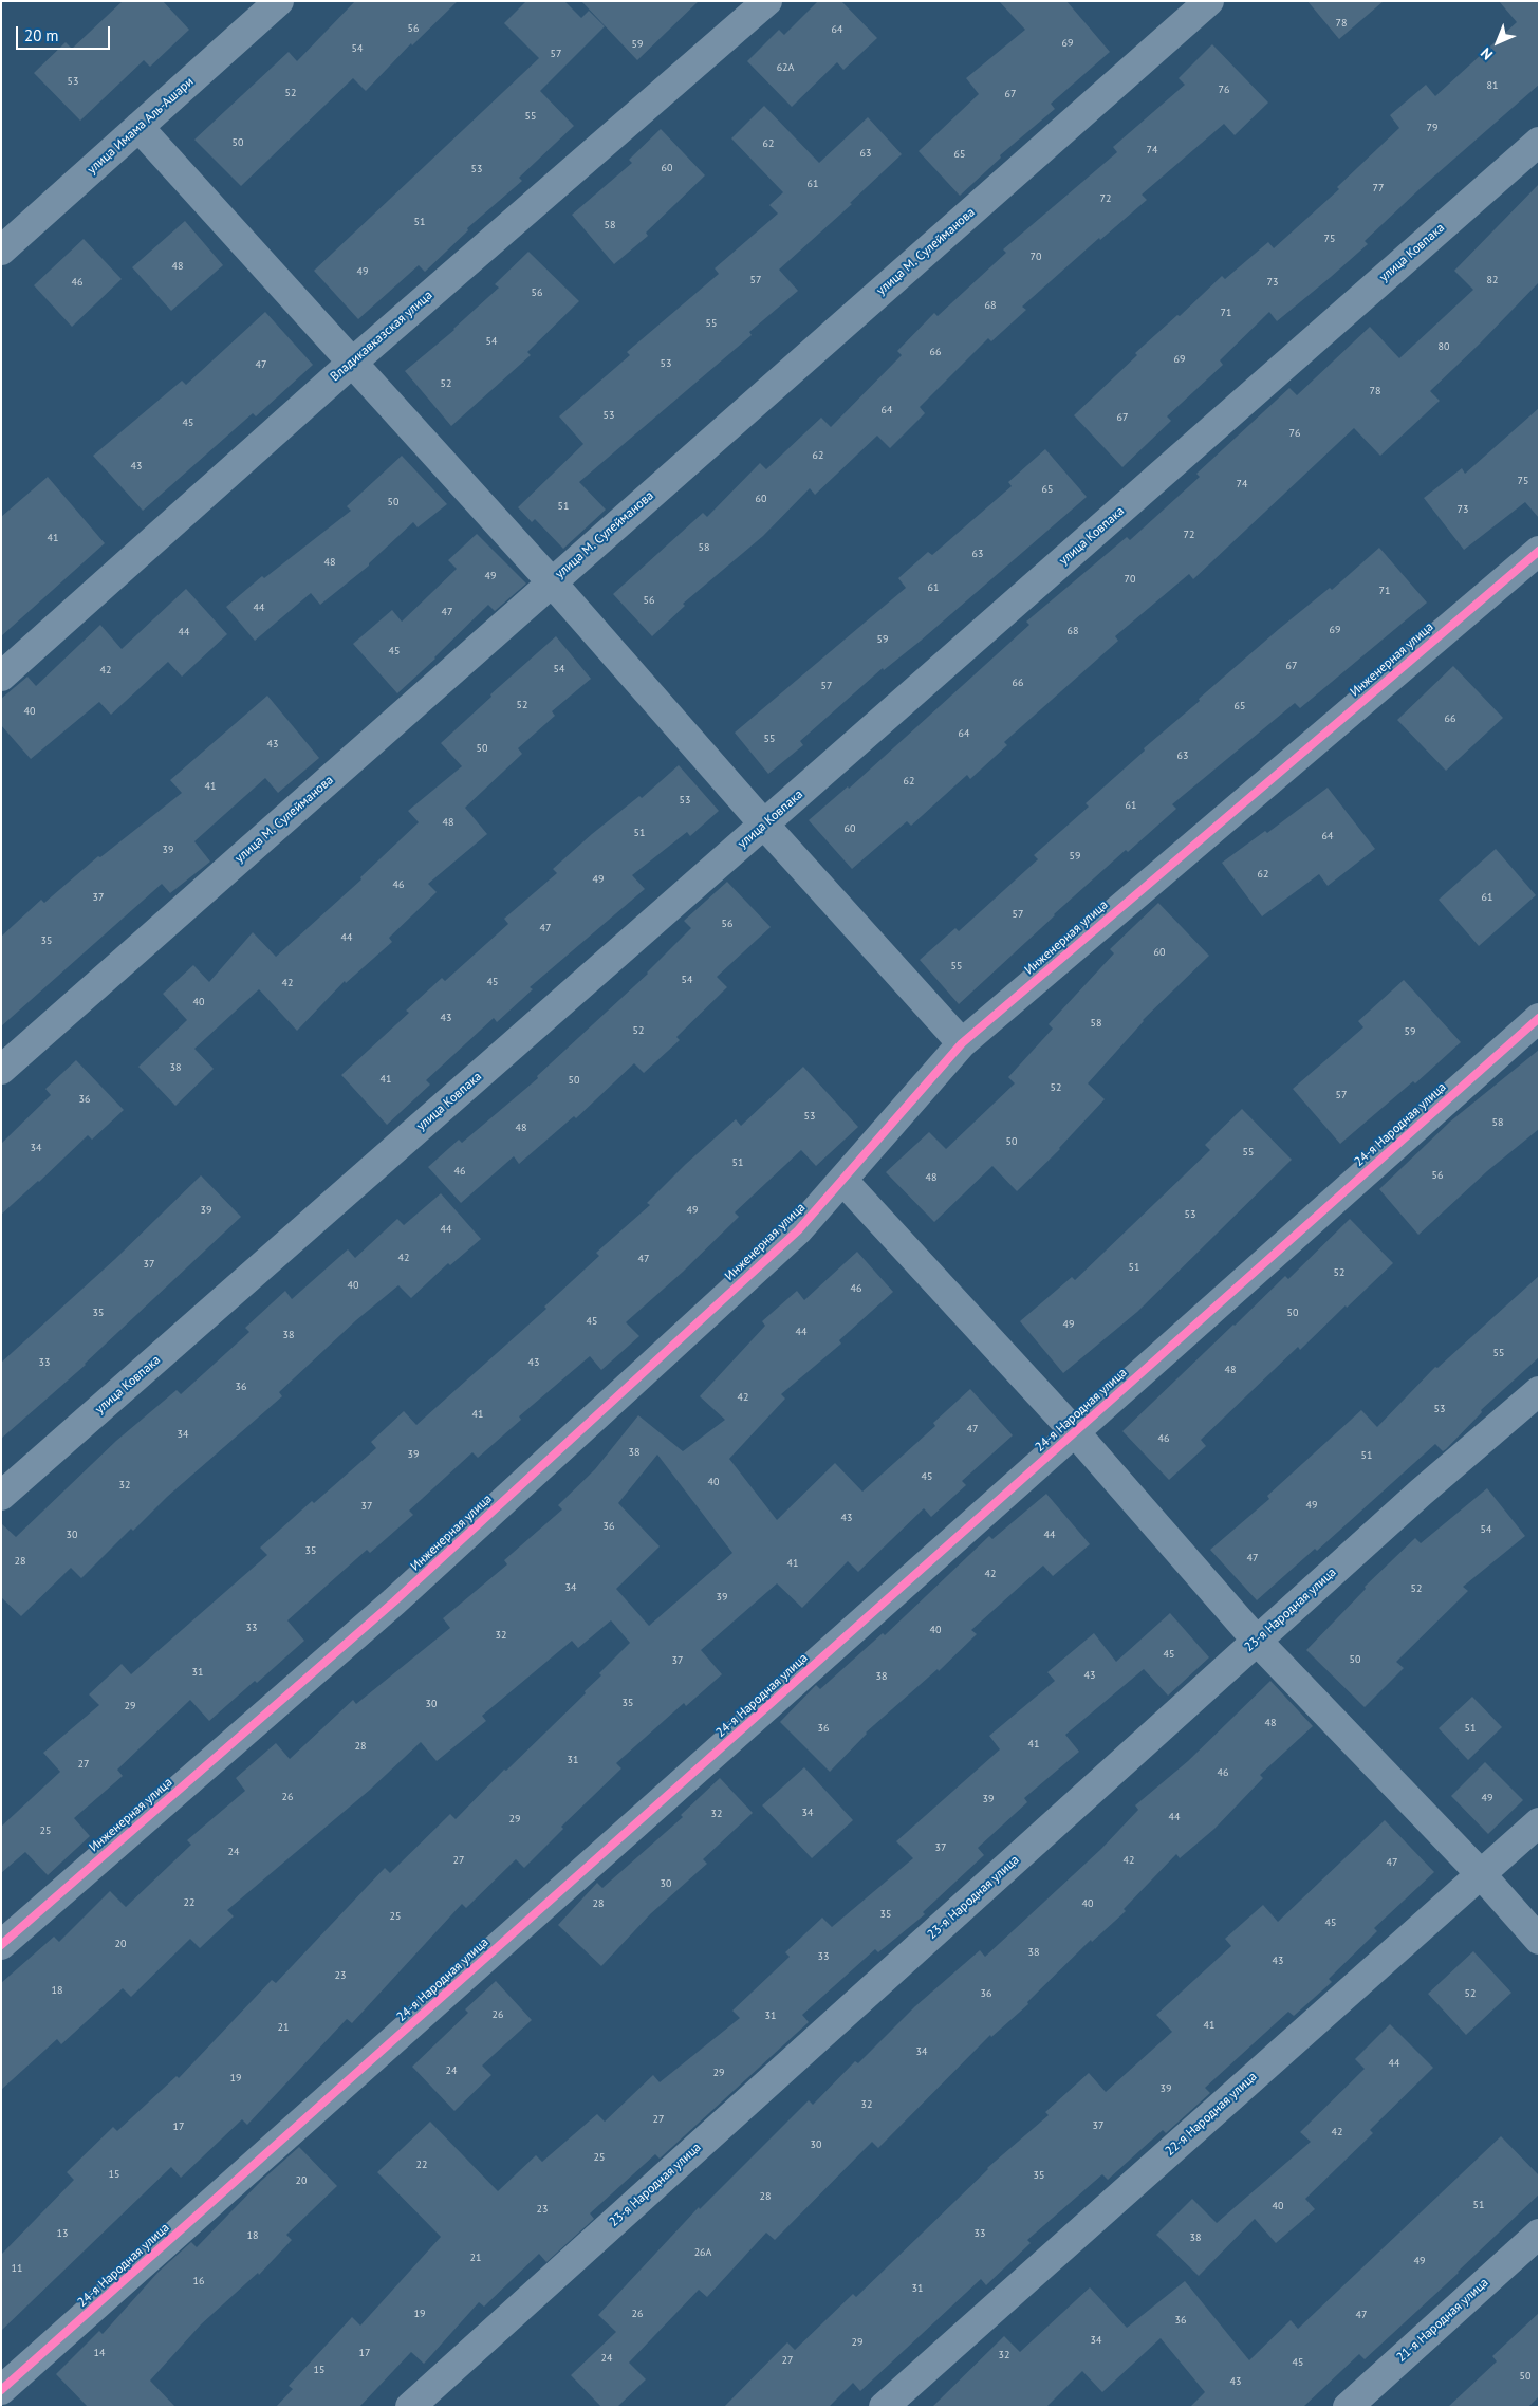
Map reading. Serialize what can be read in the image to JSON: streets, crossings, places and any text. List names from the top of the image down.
{
  "streets": {
    "street": [
      "улица Имама Аль-Ашари",
      "улица М. Сулейманова",
      "улица Ковпака",
      "Владикавказская улица",
      "Инженерная улица",
      "24-я Народная улица",
      "23-я Народная улица",
      "22-я Народная улица",
      "21-я Народная улица"
    ]
  },
  "house_numbers": [
    "78",
    "56",
    "64",
    "69",
    "59",
    "54",
    "57",
    "62А",
    "53",
    "81",
    "76",
    "52",
    "67",
    "55",
    "79",
    "50",
    "62",
    "74",
    "63",
    "65",
    "60",
    "53",
    "61",
    "77",
    "72",
    "51",
    "58",
    "75",
    "70",
    "48",
    "49",
    "57",
    "82",
    "46",
    "73",
    "56",
    "68",
    "71",
    "55",
    "54",
    "80",
    "66",
    "69",
    "53",
    "47",
    "52",
    "78",
    "64",
    "53",
    "67",
    "45",
    "76",
    "62",
    "43",
    "75",
    "74",
    "65",
    "60",
    "50",
    "51",
    "73",
    "72",
    "41",
    "58",
    "63",
    "48",
    "49",
    "70",
    "61",
    "71",
    "56",
    "44",
    "47",
    "69",
    "68",
    "44",
    "59",
    "45",
    "67",
    "54",
    "42",
    "66",
    "57",
    "52",
    "65",
    "40",
    "66",
    "64",
    "55",
    "43",
    "50",
    "63",
    "62",
    "41",
    "53",
    "61",
    "48",
    "60",
    "51",
    "64",
    "39",
    "59",
    "62",
    "49",
    "46",
    "37",
    "61",
    "57",
    "56",
    "47",
    "44",
    "35",
    "60",
    "55",
    "54",
    "45",
    "42",
    "40",
    "43",
    "58",
    "52",
    "59",
    "38",
    "41",
    "50",
    "52",
    "57",
    "36",
    "53",
    "58",
    "48",
    "50",
    "34",
    "55",
    "51",
    "46",
    "56",
    "48",
    "39",
    "49",
    "53",
    "44",
    "42",
    "47",
    "37",
    "51",
    "52",
    "40",
    "46",
    "35",
    "50",
    "45",
    "49",
    "44",
    "38",
    "55",
    "33",
    "43",
    "48",
    "36",
    "42",
    "53",
    "41",
    "47",
    "34",
    "46",
    "38",
    "39",
    "51",
    "45",
    "40",
    "32",
    "49",
    "37",
    "43",
    "36",
    "54",
    "30",
    "44",
    "35",
    "47",
    "28",
    "41",
    "42",
    "34",
    "52",
    "39",
    "33",
    "40",
    "32",
    "45",
    "50",
    "37",
    "31",
    "43",
    "38",
    "35",
    "30",
    "29",
    "48",
    "36",
    "51",
    "41",
    "28",
    "31",
    "27",
    "46",
    "26",
    "49",
    "39",
    "34",
    "32",
    "44",
    "29",
    "25",
    "37",
    "24",
    "27",
    "42",
    "47",
    "30",
    "22",
    "28",
    "40",
    "35",
    "25",
    "45",
    "20",
    "38",
    "33",
    "43",
    "23",
    "18",
    "36",
    "52",
    "26",
    "31",
    "41",
    "21",
    "34",
    "44",
    "24",
    "29",
    "19",
    "39",
    "32",
    "27",
    "37",
    "17",
    "42",
    "30",
    "25",
    "22",
    "15",
    "35",
    "20",
    "28",
    "51",
    "40",
    "23",
    "13",
    "33",
    "18",
    "38",
    "26А",
    "21",
    "49",
    "11",
    "16",
    "31",
    "19",
    "26",
    "47",
    "36",
    "34",
    "29",
    "14",
    "17",
    "32",
    "24",
    "27",
    "45",
    "15",
    "50",
    "43"
  ],
  "scale_bar": "20 m",
  "north": "bottom left"
}
